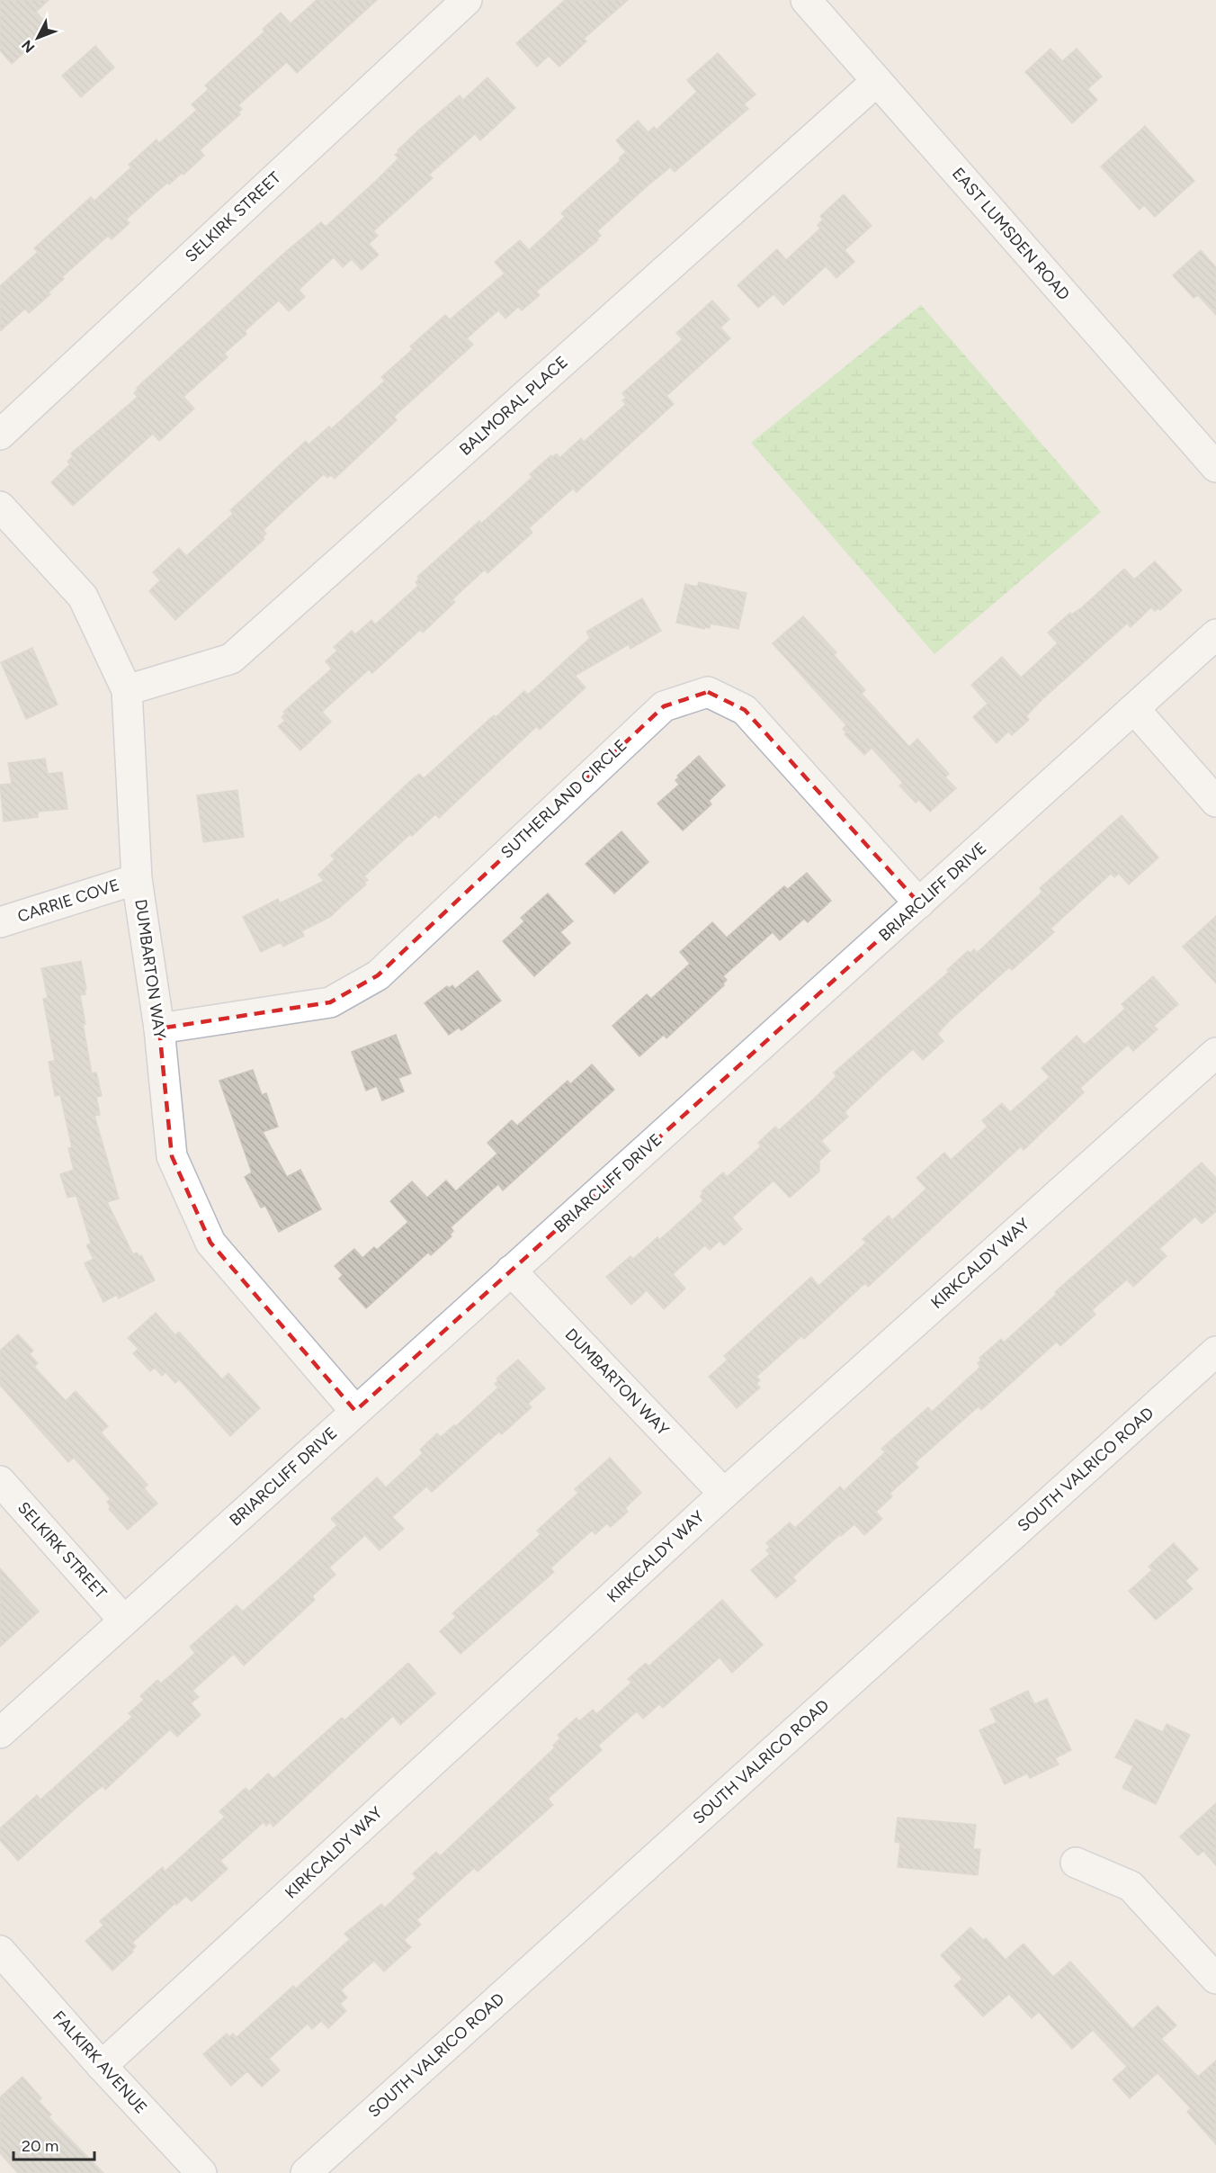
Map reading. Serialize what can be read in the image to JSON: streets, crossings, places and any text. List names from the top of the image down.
{
  "streets": {
    "street": [
      "SELKIRK STREET",
      "EAST LUMSDEN ROAD",
      "BALMORAL PLACE",
      "SUTHERLAND CIRCLE",
      "BRIARCLIFF DRIVE",
      "CARRIE COVE",
      "DUMBARTON WAY",
      "KIRKCALDY WAY",
      "SOUTH VALRICO ROAD",
      "FALKIRK AVENUE"
    ]
  },
  "crossings": [
    ["SELKIRK STREET", "BRIARCLIFF DRIVE"],
    ["EAST LUMSDEN ROAD", "BALMORAL PLACE"],
    ["BALMORAL PLACE", "DUMBARTON WAY"],
    ["SUTHERLAND CIRCLE", "BRIARCLIFF DRIVE"],
    ["SUTHERLAND CIRCLE", "DUMBARTON WAY"],
    ["BRIARCLIFF DRIVE", "DUMBARTON WAY"],
    ["CARRIE COVE", "DUMBARTON WAY"],
    ["DUMBARTON WAY", "KIRKCALDY WAY"],
    ["KIRKCALDY WAY", "FALKIRK AVENUE"]
  ],
  "scale_bar": "20 m",
  "north": "bottom left"
}
